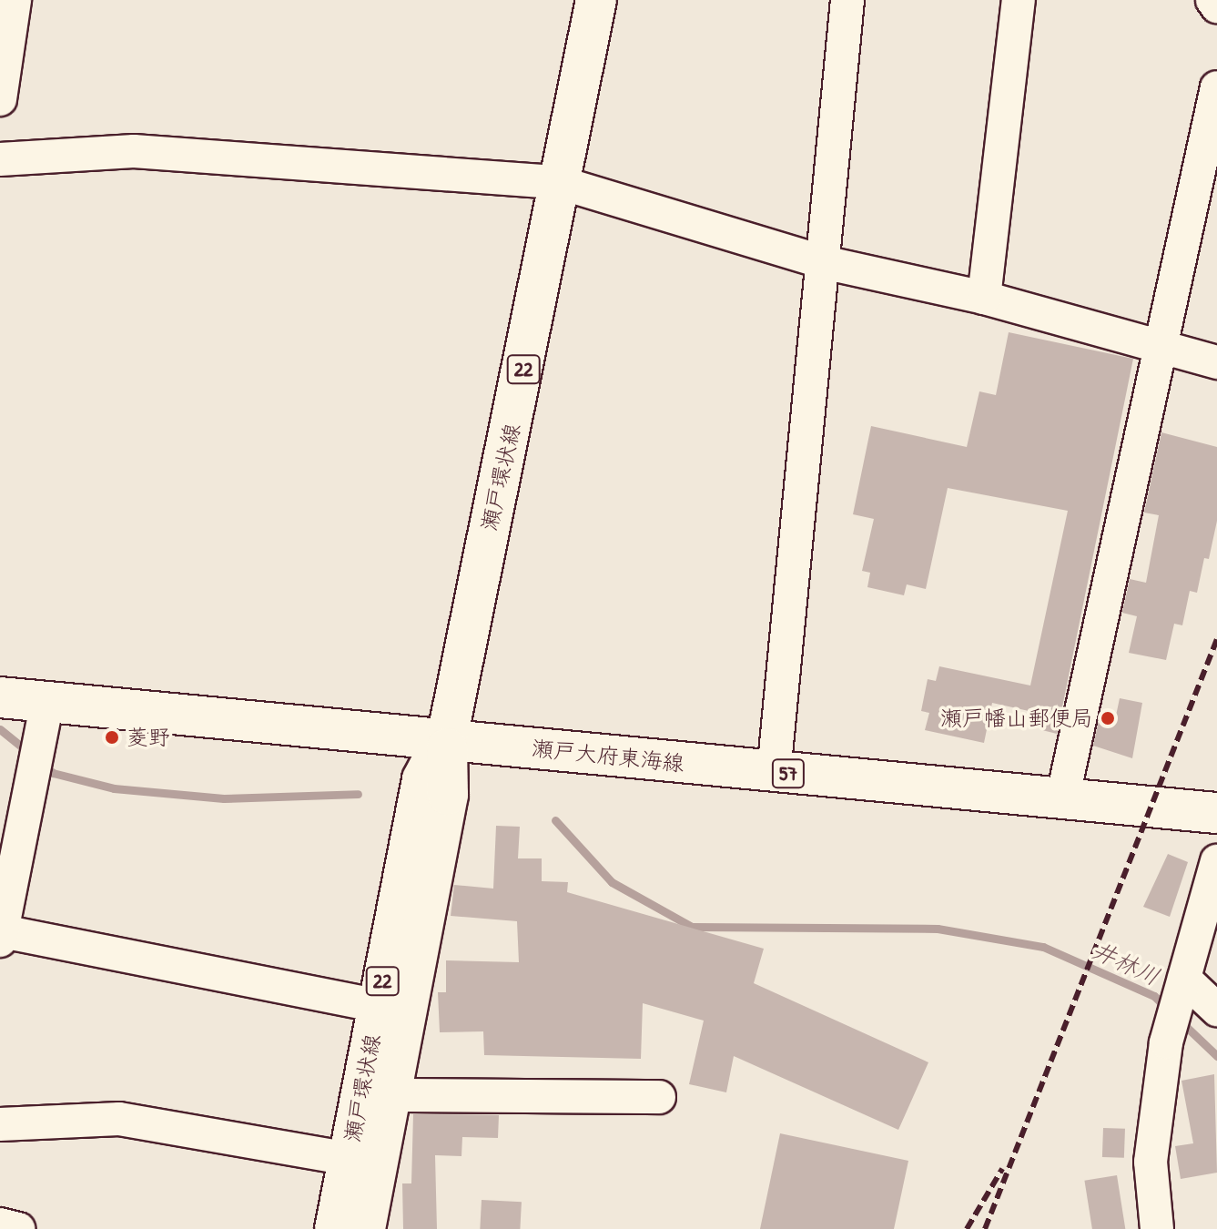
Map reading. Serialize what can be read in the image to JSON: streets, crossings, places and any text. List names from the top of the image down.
{
  "streets": {
    "main road": [
      "22",
      "瀬戸環状線",
      "瀬戸大府東海線",
      "57"
    ]
  },
  "crossings": [
    ["瀬戸環状線", "瀬戸大府東海線"]
  ],
  "water": ["井林川"],
  "places": ["瀬戸幡山郵便局", "菱野"]
}
